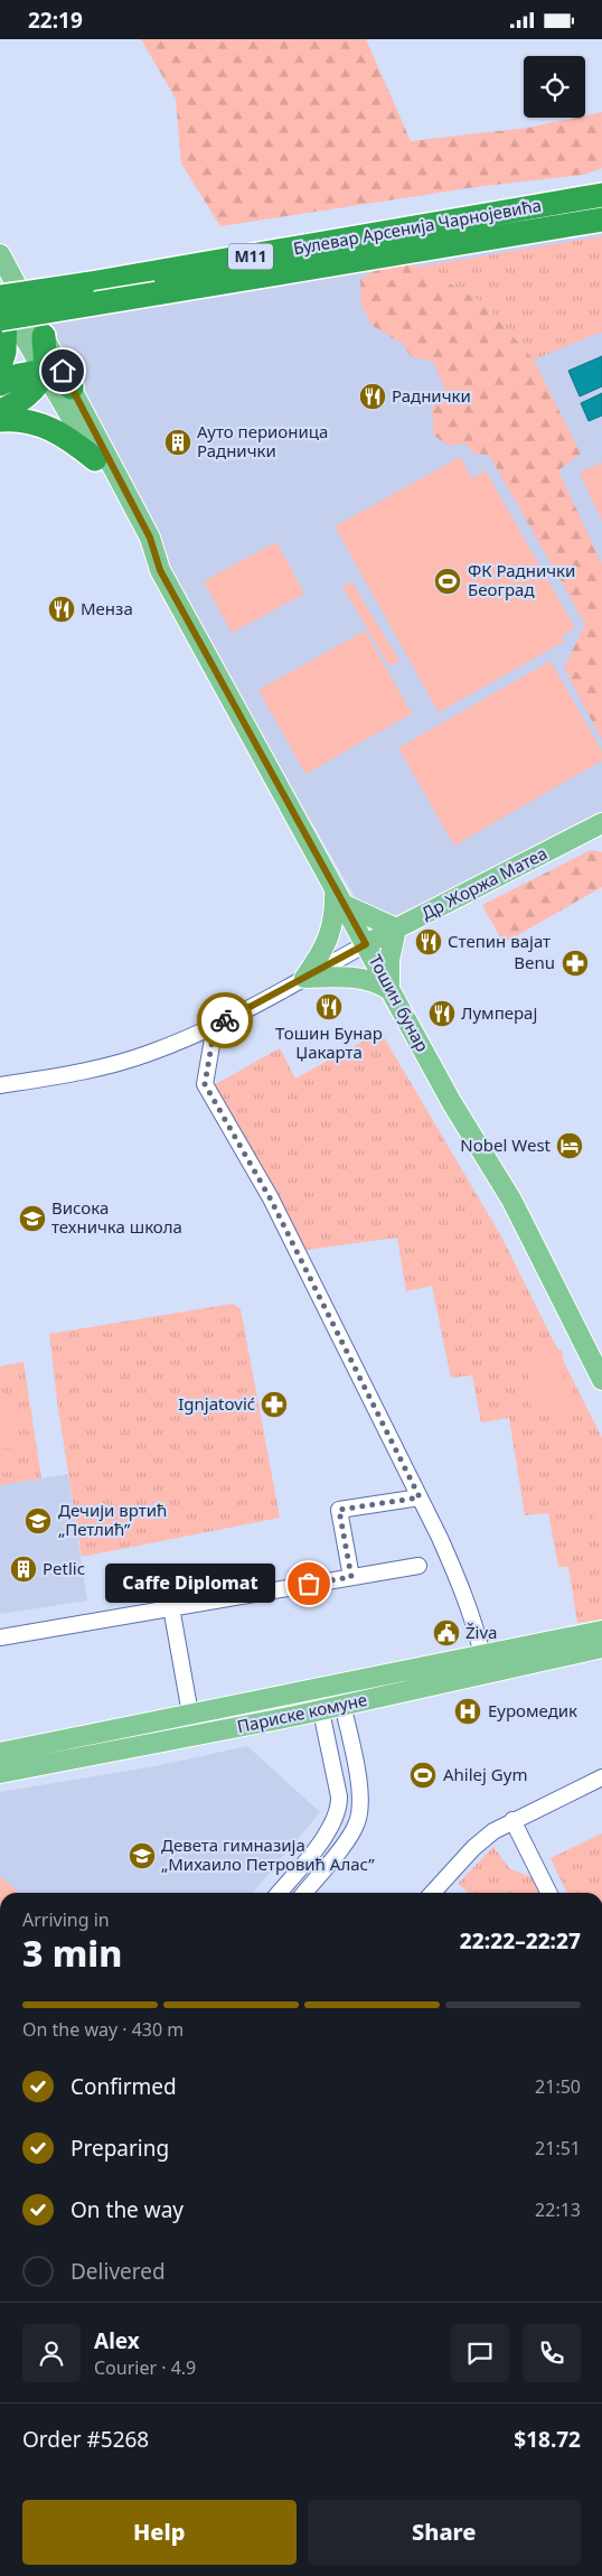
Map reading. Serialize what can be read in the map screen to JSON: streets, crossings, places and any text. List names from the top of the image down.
{
  "streets": {
    "highway": ["Булевар Арсенија Чарнојевића", "M11"],
    "main road": ["Др Жоржа Матеа", "Тошин бунар", "Париске комуне"]
  },
  "crossings": [
    ["Булевар Арсенија Чарнојевића", "Тошин бунар"],
    ["Др Жоржа Матеа", "Тошин бунар"]
  ],
  "places": {
    "restaurant": [
      "Раднички",
      "Менза",
      "Степин вајат",
      "Тошин Бунар Џакарта",
      "Лумперај"
    ],
    "building": ["Ауто перионица Раднички", "Petlic"],
    "sports": ["ФК Раднички Београд", "Ahilej Gym"],
    "pharmacy": ["Benu", "Ignjatović"],
    "hotel": ["Nobel West"],
    "school or university": ["Висока техничка школа", "Дечији вртић „Петлић”", "Девета гимназија „Михаило Петровић Алас”"],
    "other": ["Caffe Diplomat"],
    "public building": ["Živa"],
    "hospital": ["Еуромедик"]
  },
  "page": {
    "status": "22:19",
    "bubble": "Caffe Diplomat",
    "heading": ["3 min", "Arriving in", "22:22–22:27"],
    "panel": [
      "Alex",
      "Courier · 4.9",
      "Order #5268",
      "$18.72"
    ],
    "bar": "On the way · 430 m",
    "list": [
      ["Confirmed", "21:50"],
      ["Preparing", "21:51"],
      ["On the way", "22:13"],
      "Delivered"
    ],
    "buttons": ["Help", "Share"]
  }
}
